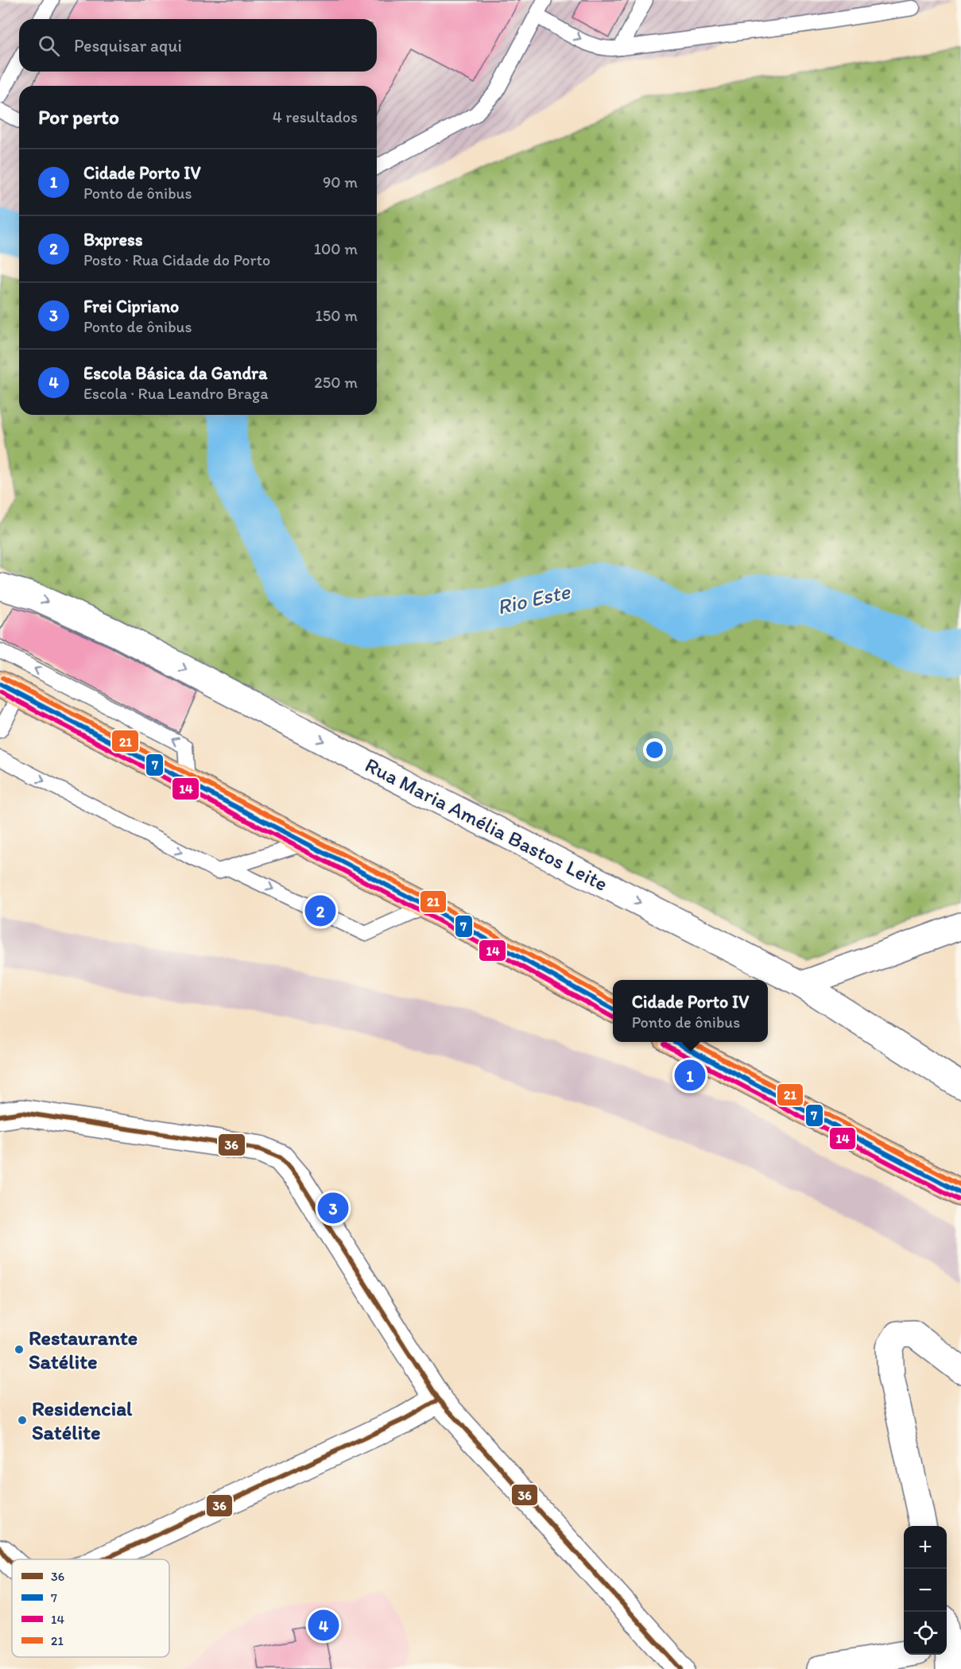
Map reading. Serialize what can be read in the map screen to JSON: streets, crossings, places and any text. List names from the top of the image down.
{
  "streets": {
    "street": ["Rua Maria Amélia Bastos Leite"]
  },
  "one_way": ["Rua Maria Amélia Bastos Leite"],
  "water": ["Rio Este"],
  "places": ["Restaurante Satélite", "Residencial Satélite"],
  "lines": [
    "transit line 21",
    "transit line 7",
    "transit line 14",
    "transit line 36"
  ],
  "legend": [
    "36",
    "7",
    "14",
    "21"
  ],
  "page": {
    "search": "Pesquisar aqui",
    "heading": ["Por perto", "4 resultados"],
    "list": [
      {
        "mark": "1",
        "name": "Cidade Porto IV",
        "note": "Ponto de ônibus",
        "value": "90 m"
      },
      {
        "mark": "2",
        "name": "Bxpress",
        "note": "Posto · Rua Cidade do Porto",
        "value": "100 m"
      },
      {
        "mark": "3",
        "name": "Frei Cipriano",
        "note": "Ponto de ônibus",
        "value": "150 m"
      },
      {
        "mark": "4",
        "name": "Escola Básica da Gandra",
        "note": "Escola · Rua Leandro Braga",
        "value": "250 m"
      }
    ],
    "pins": [
      "2",
      "1",
      "3",
      "4"
    ],
    "popup": ["Cidade Porto IV", "Ponto de ônibus"],
    "map_buttons": ["+", "−"]
  }
}
